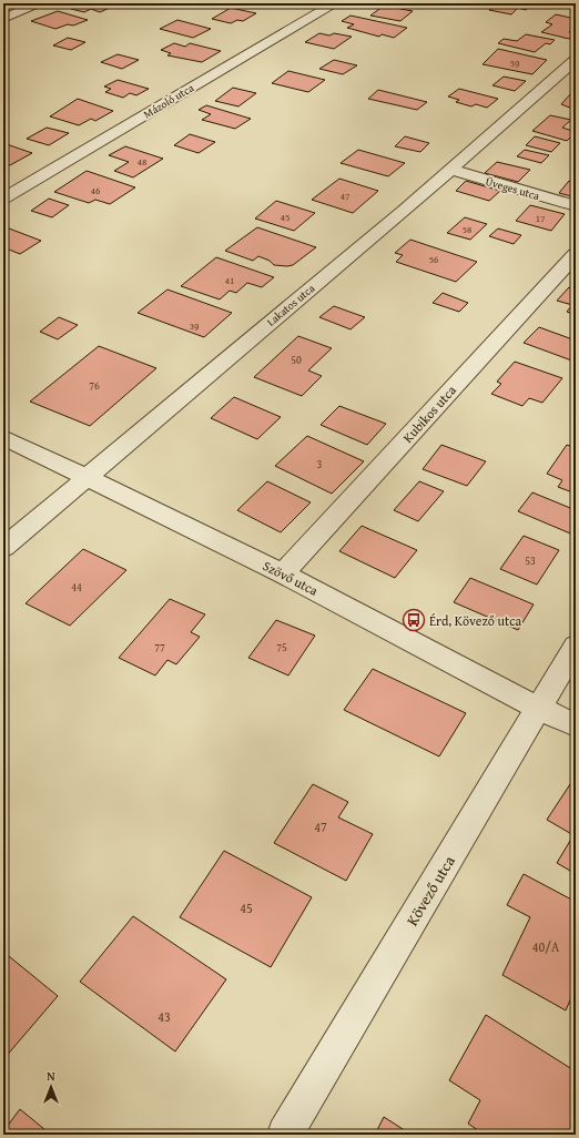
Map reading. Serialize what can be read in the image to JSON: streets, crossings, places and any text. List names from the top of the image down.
{
  "streets": {
    "street": [
      "Mázoló utca",
      "Üveges utca",
      "Lakatos utca",
      "Kubikos utca",
      "Szövő utca",
      "Kövező utca"
    ]
  },
  "crossings": [
    ["Üveges utca", "Lakatos utca"],
    ["Lakatos utca", "Szövő utca"],
    ["Kubikos utca", "Szövő utca"],
    ["Szövő utca", "Kövező utca"]
  ],
  "places": {
    "bus stop": ["Érd, Kövező utca"]
  },
  "house_numbers": [
    "59",
    "48",
    "46",
    "47",
    "45",
    "17",
    "58",
    "56",
    "41",
    "39",
    "50",
    "76",
    "3",
    "53",
    "44",
    "77",
    "75",
    "47",
    "45",
    "40/A",
    "43"
  ],
  "north": "top"
}
